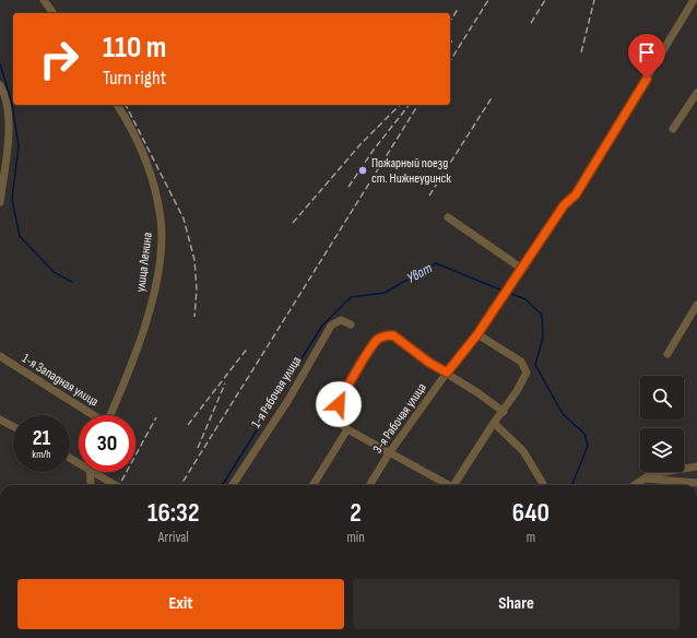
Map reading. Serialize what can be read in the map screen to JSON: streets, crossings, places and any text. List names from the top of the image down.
{
  "streets": {
    "street": [
      "улица Ленина",
      "1-я Западная улица",
      "1-я Рабочая улица",
      "3-я Рабочая улица"
    ]
  },
  "water": ["Уват"],
  "places": ["Пожарный поезд ст. Нижнеудинск"],
  "page": {
    "turn": ["110 m", "Turn right"],
    "speed": "21 km/h",
    "limit": "30",
    "eta": [
      "16:32",
      "Arrival",
      "2",
      "min",
      "640",
      "m"
    ],
    "buttons": ["Exit", "Share"]
  }
}
